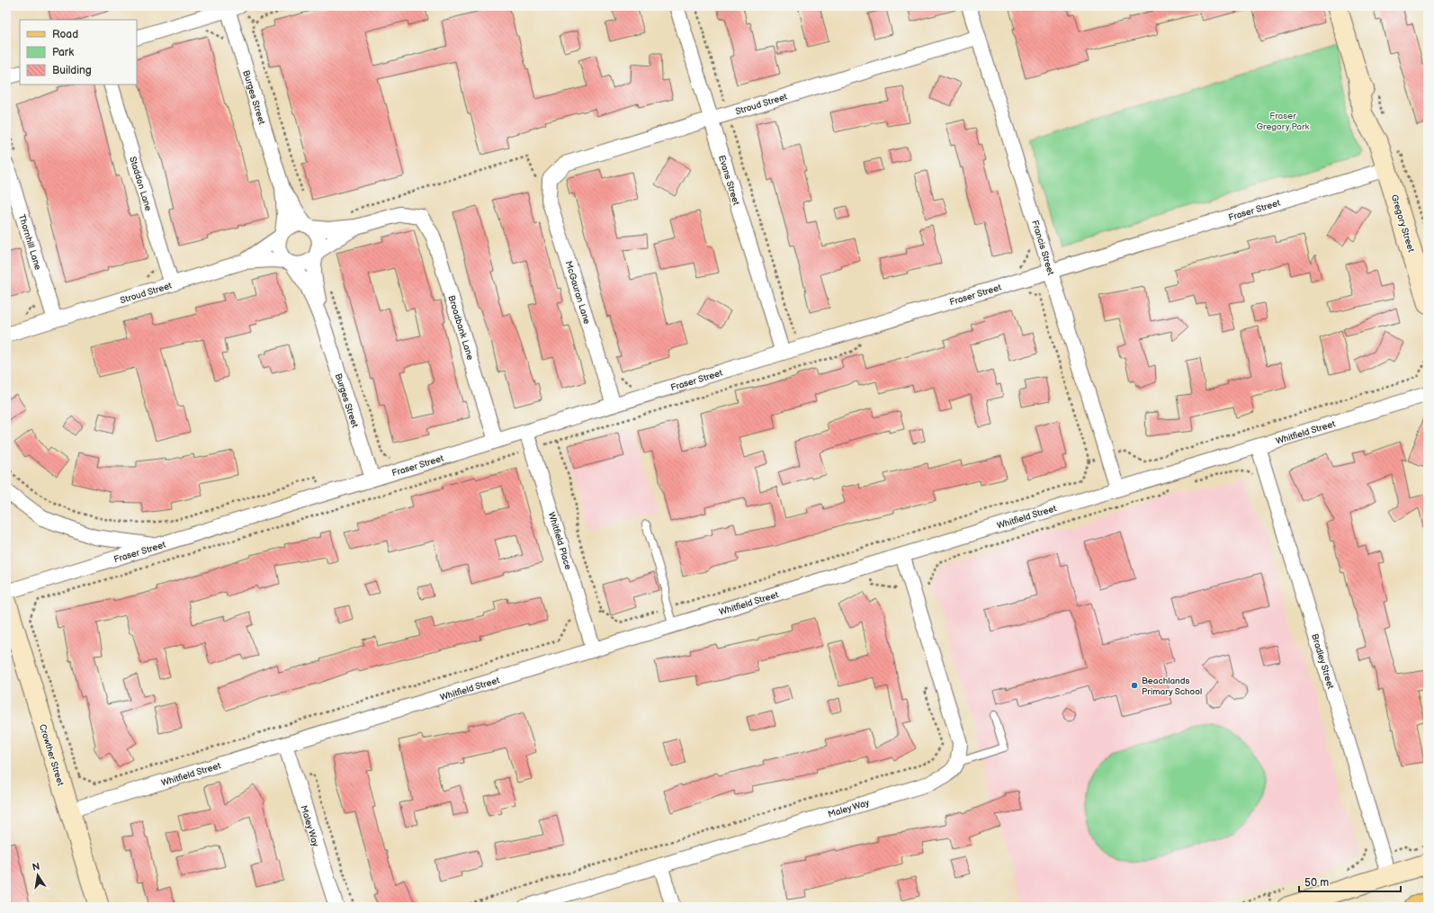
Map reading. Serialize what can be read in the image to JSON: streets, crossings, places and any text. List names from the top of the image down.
{
  "streets": {
    "street": [
      "Burges Street",
      "Stroud Street",
      "Evans Street",
      "Staddon Lane",
      "Fraser Street",
      "Gregory Street",
      "Thornhill Lane",
      "Francis Street",
      "McGauran Lane",
      "Broadbank Lane",
      "Whitfield Street",
      "Whitfield Place",
      "Bradley Street",
      "Crowther Street",
      "Maley Way"
    ]
  },
  "crossings": [
    ["Burges Street", "Stroud Street"],
    ["Burges Street", "Fraser Street"],
    ["Stroud Street", "Evans Street"],
    ["Stroud Street", "Staddon Lane"],
    ["Stroud Street", "Thornhill Lane"],
    ["Stroud Street", "Francis Street"],
    ["Stroud Street", "McGauran Lane"],
    ["Evans Street", "Fraser Street"],
    ["Fraser Street", "Gregory Street"],
    ["Fraser Street", "Francis Street"],
    ["Fraser Street", "McGauran Lane"],
    ["Fraser Street", "Broadbank Lane"],
    ["Fraser Street", "Whitfield Place"],
    ["Francis Street", "Whitfield Street"],
    ["Whitfield Street", "Whitfield Place"],
    ["Whitfield Street", "Bradley Street"],
    ["Whitfield Street", "Crowther Street"],
    ["Whitfield Street", "Maley Way"]
  ],
  "parks": ["Fraser Gregory Park"],
  "places": ["Beachlands Primary School"],
  "legend": ["Road", "Park", "Building"],
  "scale_bar": "50 m",
  "north": "top"
}
